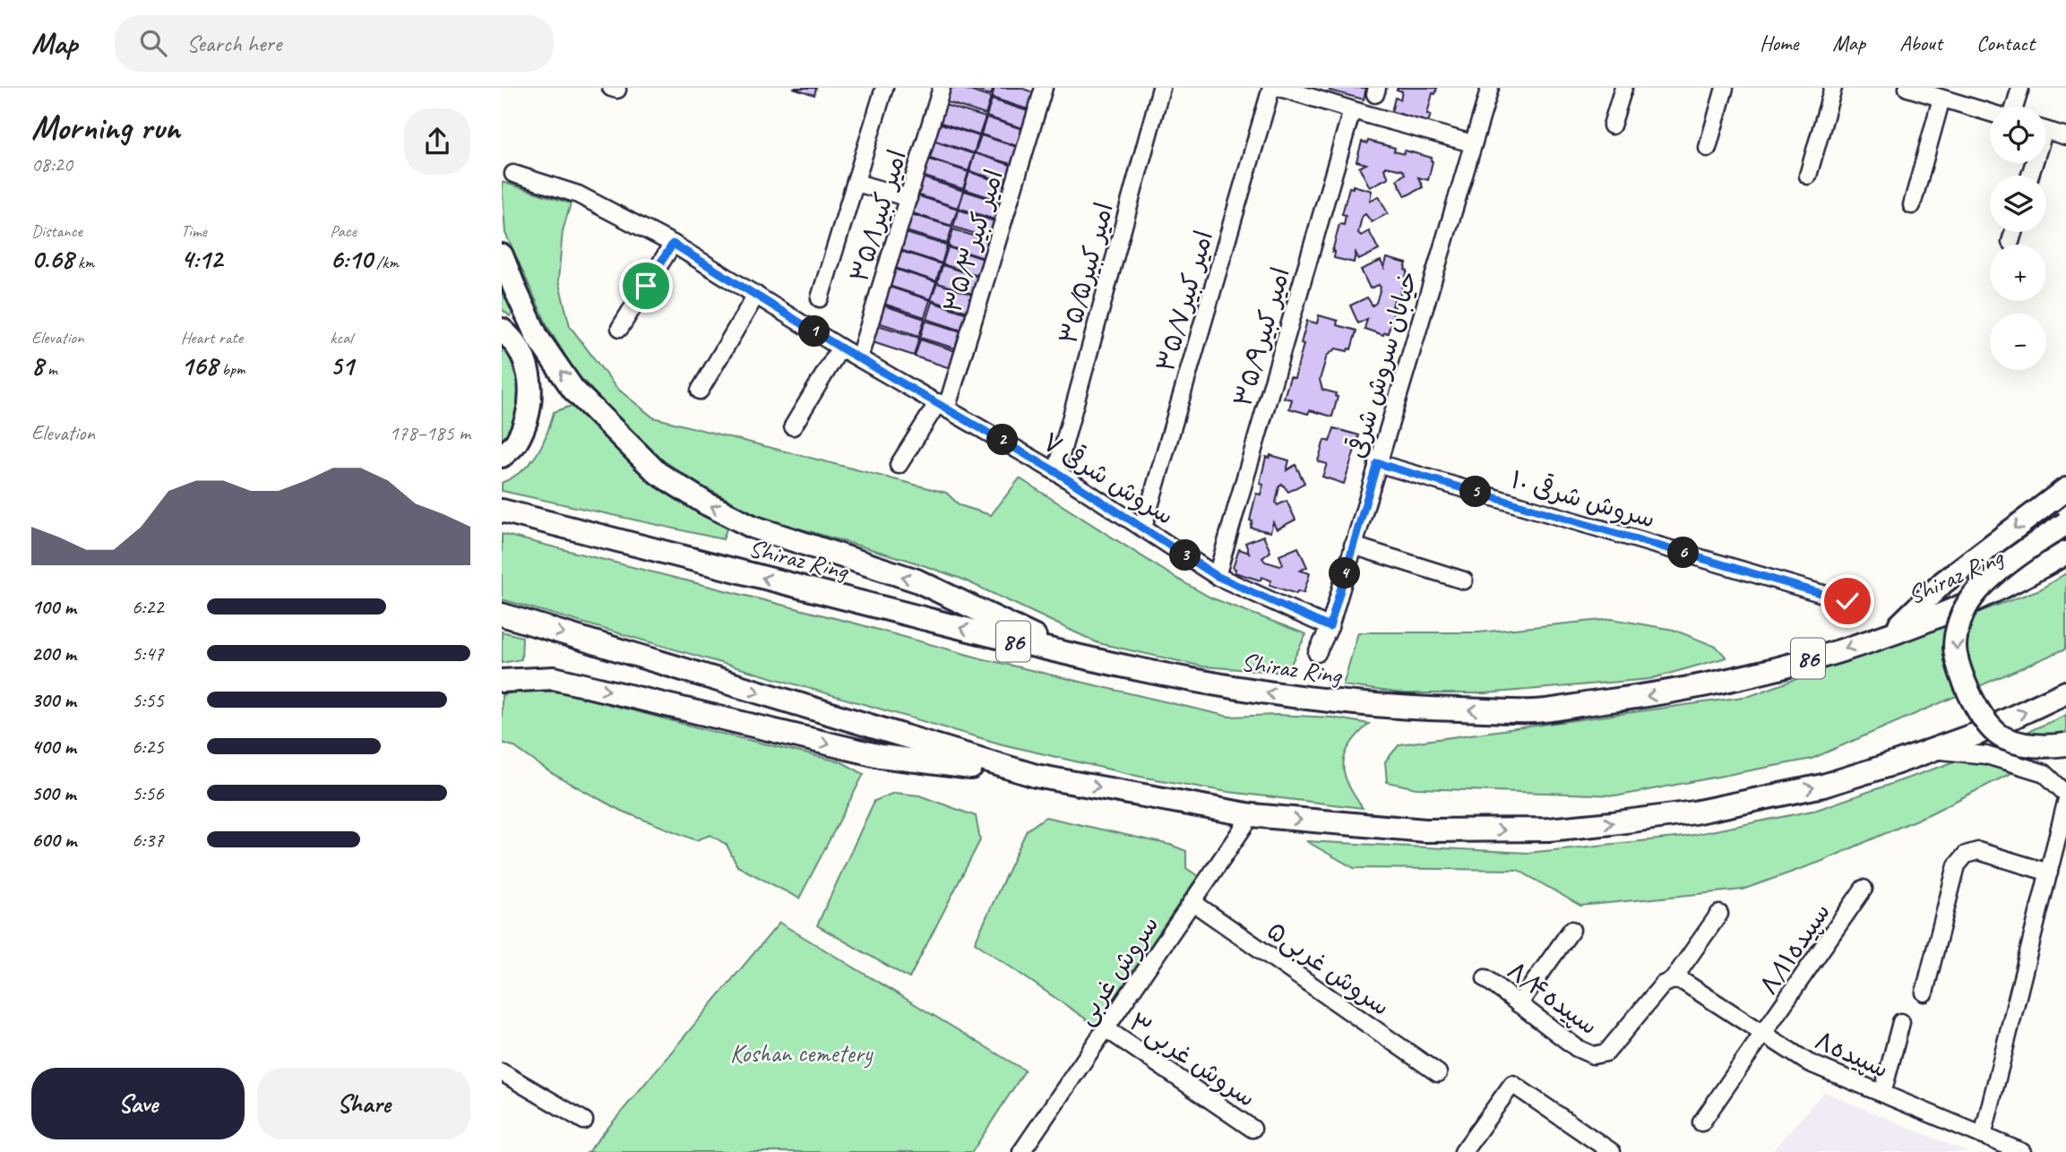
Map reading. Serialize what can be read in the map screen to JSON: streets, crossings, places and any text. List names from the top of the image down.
{
  "streets": {
    "highway": ["Shiraz Ring", "86"],
    "street": [
      "امیر کبیر۳۵/۱",
      "امیر کبیر۳۵/۳",
      "امیر کبیر۳۵/۵",
      "امیر کبیر۳۵/۷",
      "امیر کبیر۳۵/۹",
      "خیابان سروش شرقی",
      "سروش شرقی ۷",
      "سروش شرقی ۱۰",
      "سپیده۸/۱۱",
      "سروش غربی۵",
      "سروش غربی",
      "سپیده۸/۴",
      "سپیده۸",
      "سروش غربی۳"
    ]
  },
  "crossings": [
    ["امیر کبیر۳۵/۱", "سروش شرقی ۷"],
    ["امیر کبیر۳۵/۳", "سروش شرقی ۷"],
    ["امیر کبیر۳۵/۵", "سروش شرقی ۷"],
    ["امیر کبیر۳۵/۷", "سروش شرقی ۷"],
    ["امیر کبیر۳۵/۹", "سروش شرقی ۷"],
    ["خیابان سروش شرقی", "سروش شرقی ۷"],
    ["خیابان سروش شرقی", "سروش شرقی ۱۰"],
    ["سپیده۸/۱۱", "سپیده۸"],
    ["سروش غربی۵", "سروش غربی"],
    ["سروش غربی", "سروش غربی۳"],
    ["سپیده۸/۴", "سپیده۸"]
  ],
  "parks": ["Koshan cemetery"],
  "page": {
    "header": "Map",
    "search": "Search here",
    "nav": [
      "Home",
      "Map",
      "About",
      "Contact"
    ],
    "heading": ["Morning run", "08:20"],
    "map_buttons": ["+", "−"],
    "stats": [
      ["Distance", "0.68 km"],
      ["Time", "4:12"],
      ["Pace", "6:10 /km"],
      ["Elevation", "8 m"],
      ["Heart rate", "168 bpm"],
      ["kcal", "51"]
    ],
    "pins": [
      "1",
      "2",
      "5",
      "6",
      "3",
      "4"
    ],
    "chart": ["Elevation", "178–185 m"],
    "list": [
      {
        "name": "100 m",
        "note": "6:22"
      },
      {
        "name": "200 m",
        "note": "5:47"
      },
      {
        "name": "300 m",
        "note": "5:55"
      },
      {
        "name": "400 m",
        "note": "6:25"
      },
      {
        "name": "500 m",
        "note": "5:56"
      },
      {
        "name": "600 m",
        "note": "6:37"
      }
    ],
    "buttons": ["Save", "Share"]
  }
}
